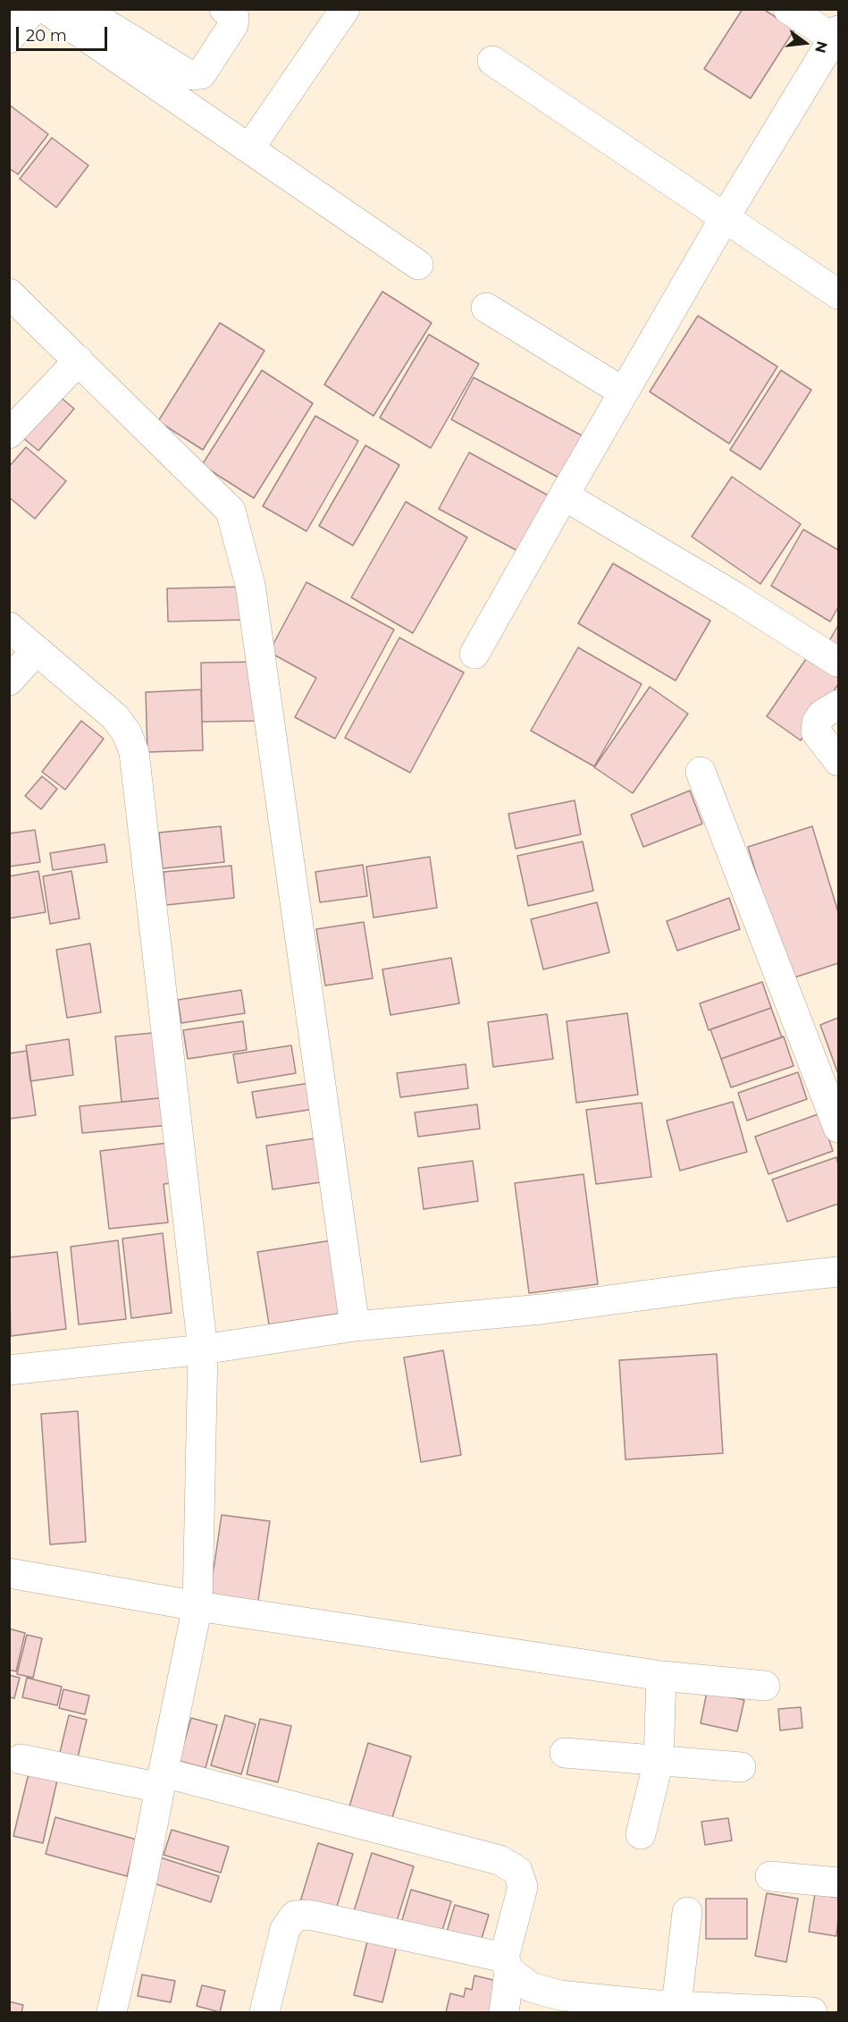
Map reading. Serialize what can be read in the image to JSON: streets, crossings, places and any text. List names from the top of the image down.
{
  "scale_bar": "20 m",
  "north": "right"
}
